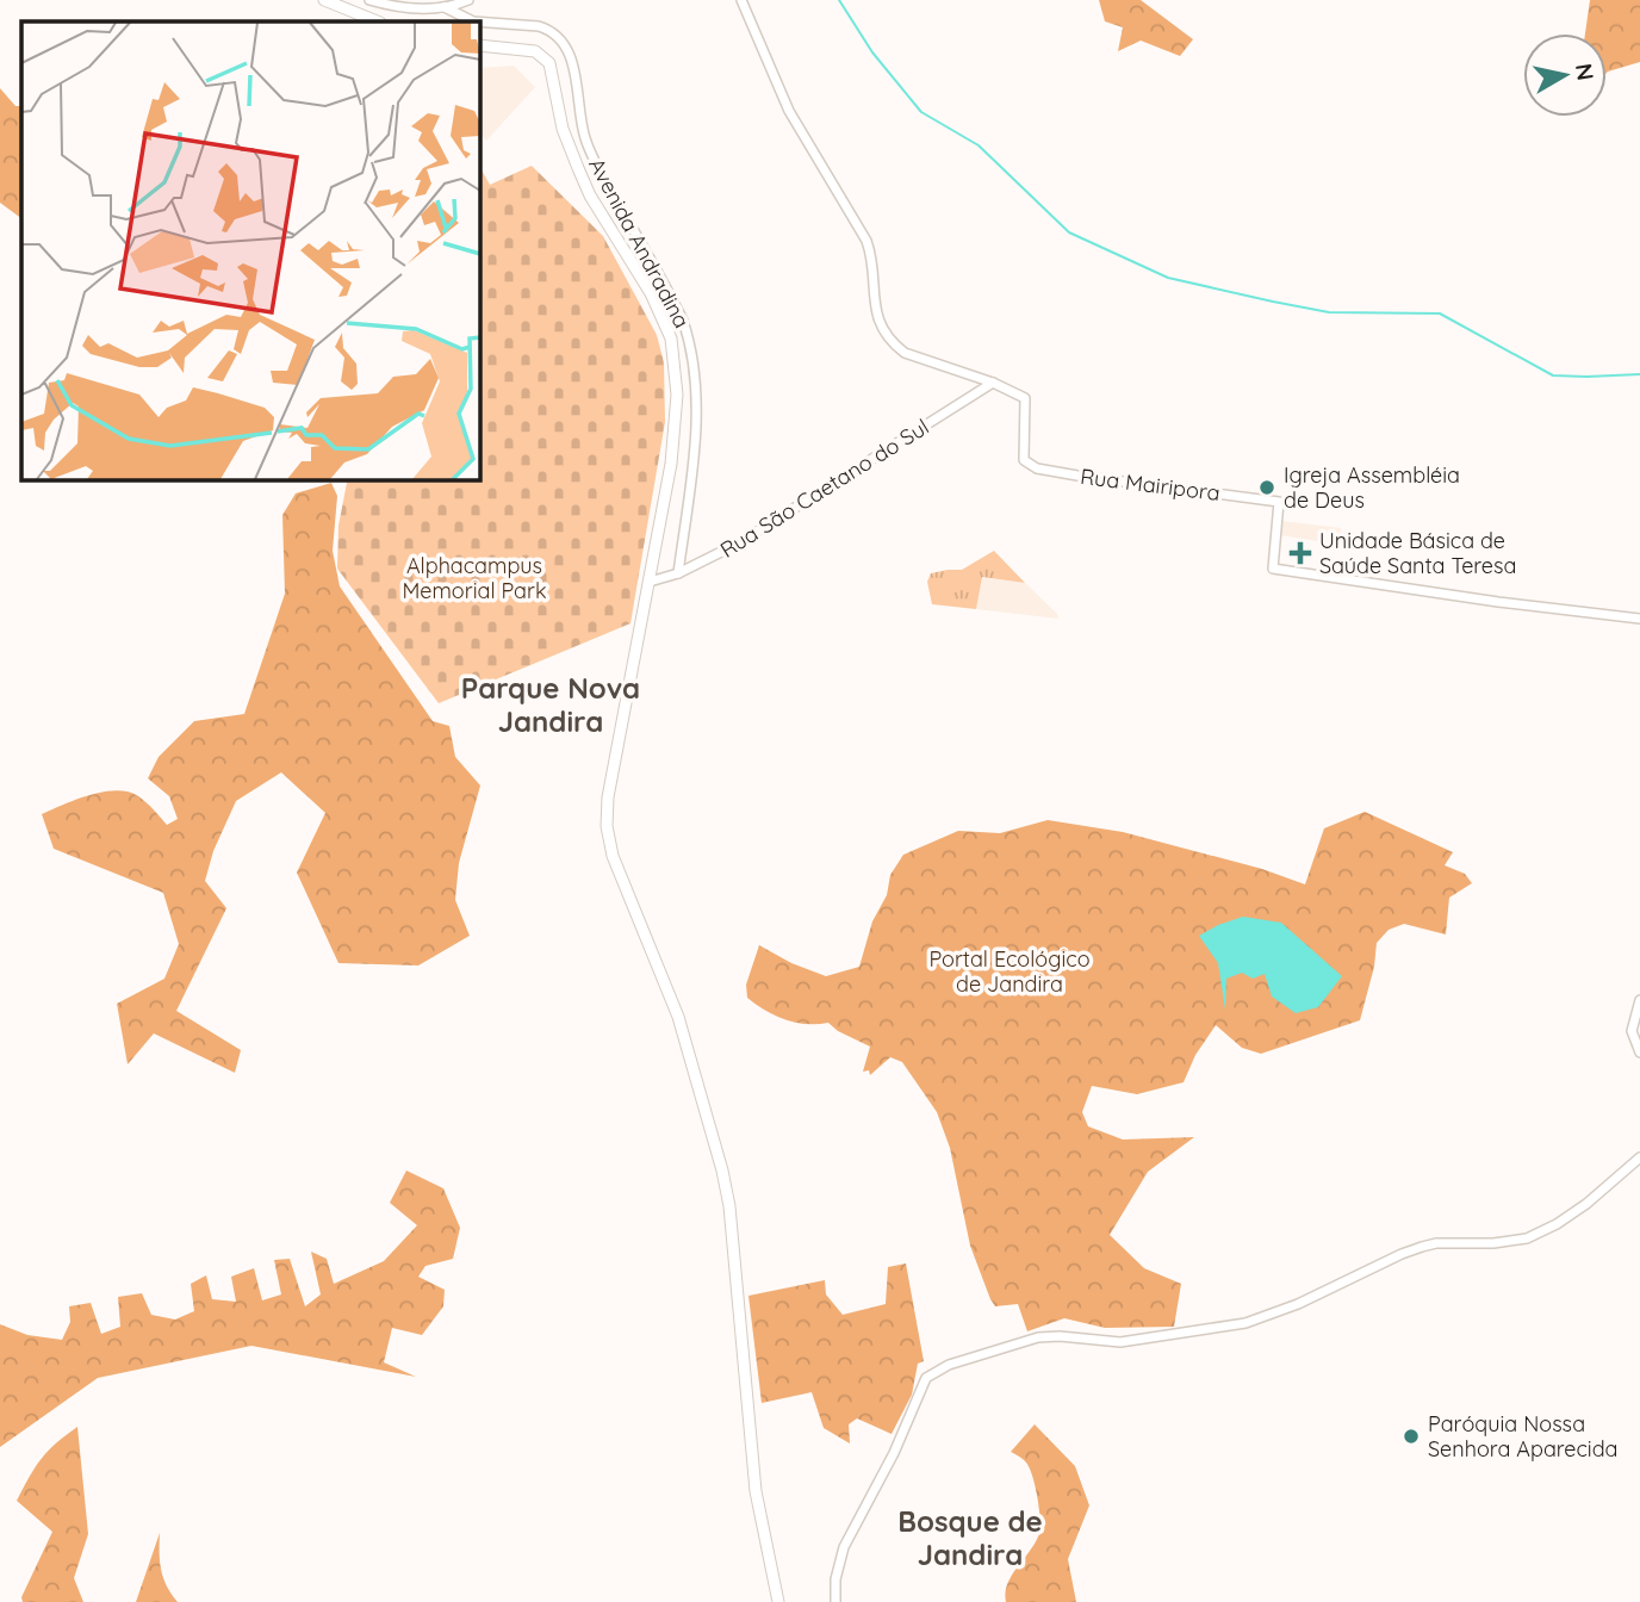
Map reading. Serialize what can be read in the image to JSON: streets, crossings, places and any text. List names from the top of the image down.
{
  "streets": {
    "street": ["Avenida Andradina", "Rua Mairipora", "Rua São Caetano do Sul"]
  },
  "crossings": [
    ["Avenida Andradina", "Rua São Caetano do Sul"],
    ["Rua Mairipora", "Rua São Caetano do Sul"]
  ],
  "districts": ["Parque Nova Jandira", "Bosque de Jandira"],
  "parks": ["Alphacampus Memorial Park", "Portal Ecológico de Jandira"],
  "places": {
    "other": ["Igreja Assembléia de Deus", "Paróquia Nossa Senhora Aparecida"],
    "health": ["Unidade Básica de Saúde Santa Teresa"]
  },
  "north": "right"
}
